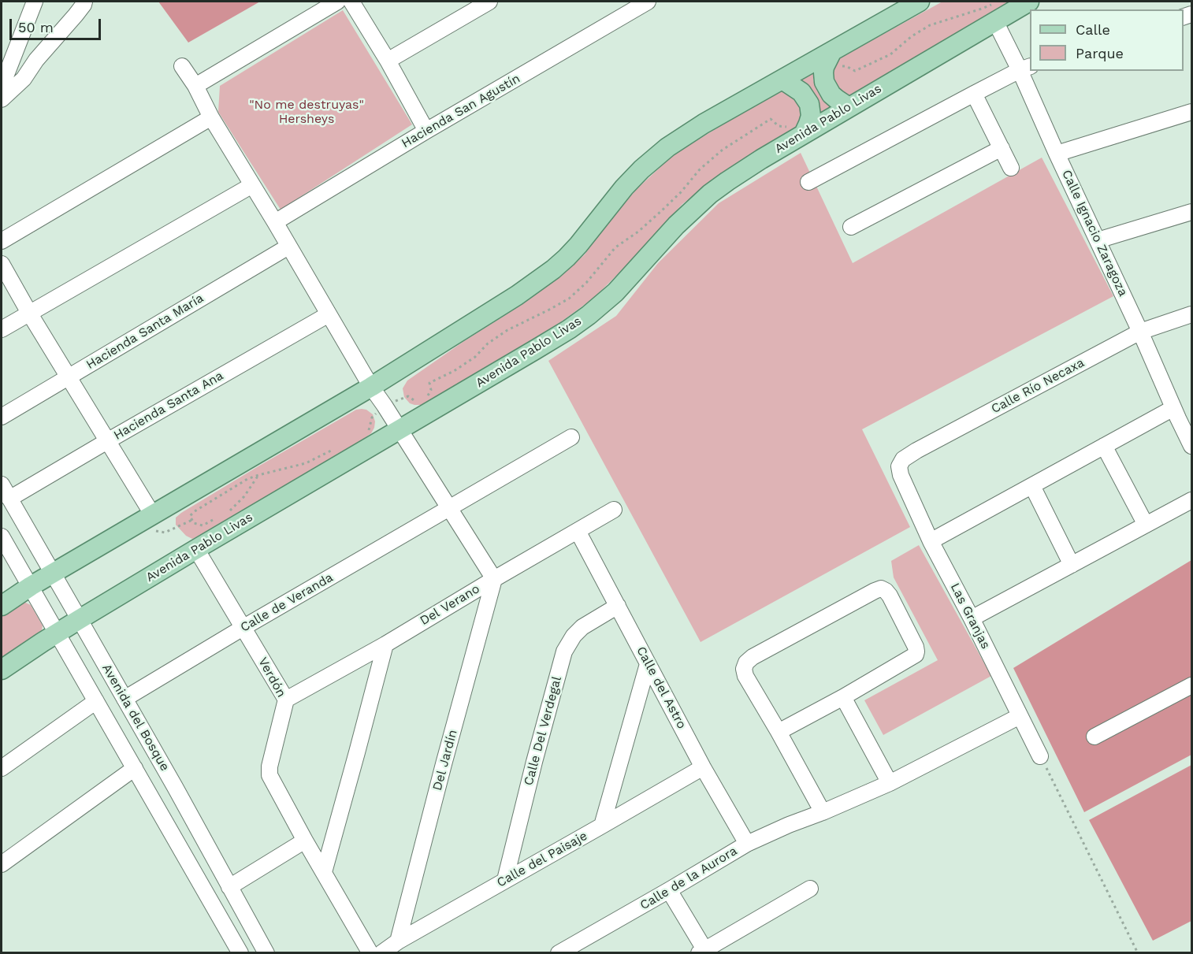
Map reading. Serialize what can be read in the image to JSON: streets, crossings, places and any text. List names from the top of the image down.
{
  "streets": {
    "main road": ["Avenida Pablo Livas"],
    "street": [
      "Hacienda San Agustín",
      "Calle Ignacio Zaragoza",
      "Hacienda Santa María",
      "Calle Río Necaxa",
      "Hacienda Santa Ana",
      "Calle de Veranda",
      "Del Verano",
      "Las Granjas",
      "Verdón",
      "Calle del Astro",
      "Avenida del Bosque",
      "Calle Del Verdegal",
      "Del Jardín",
      "Calle del Paisaje",
      "Calle de la Aurora"
    ]
  },
  "crossings": [
    ["Avenida Pablo Livas", "Calle Ignacio Zaragoza"],
    ["Avenida Pablo Livas", "Verdón"],
    ["Avenida Pablo Livas", "Avenida del Bosque"],
    ["Calle Ignacio Zaragoza", "Calle Río Necaxa"],
    ["Calle Río Necaxa", "Las Granjas"],
    ["Hacienda Santa Ana", "Avenida del Bosque"],
    ["Calle de Veranda", "Verdón"],
    ["Calle de Veranda", "Avenida del Bosque"],
    ["Del Verano", "Verdón"],
    ["Del Verano", "Calle del Astro"],
    ["Del Verano", "Del Jardín"],
    ["Las Granjas", "Calle de la Aurora"],
    ["Calle del Astro", "Calle Del Verdegal"],
    ["Calle del Astro", "Calle del Paisaje"],
    ["Calle del Astro", "Calle de la Aurora"],
    ["Calle Del Verdegal", "Calle del Paisaje"],
    ["Del Jardín", "Calle del Paisaje"]
  ],
  "parks": ["\"No me destruyas\" Hersheys"],
  "legend": ["Calle", "Parque"],
  "scale_bar": "50 m"
}
